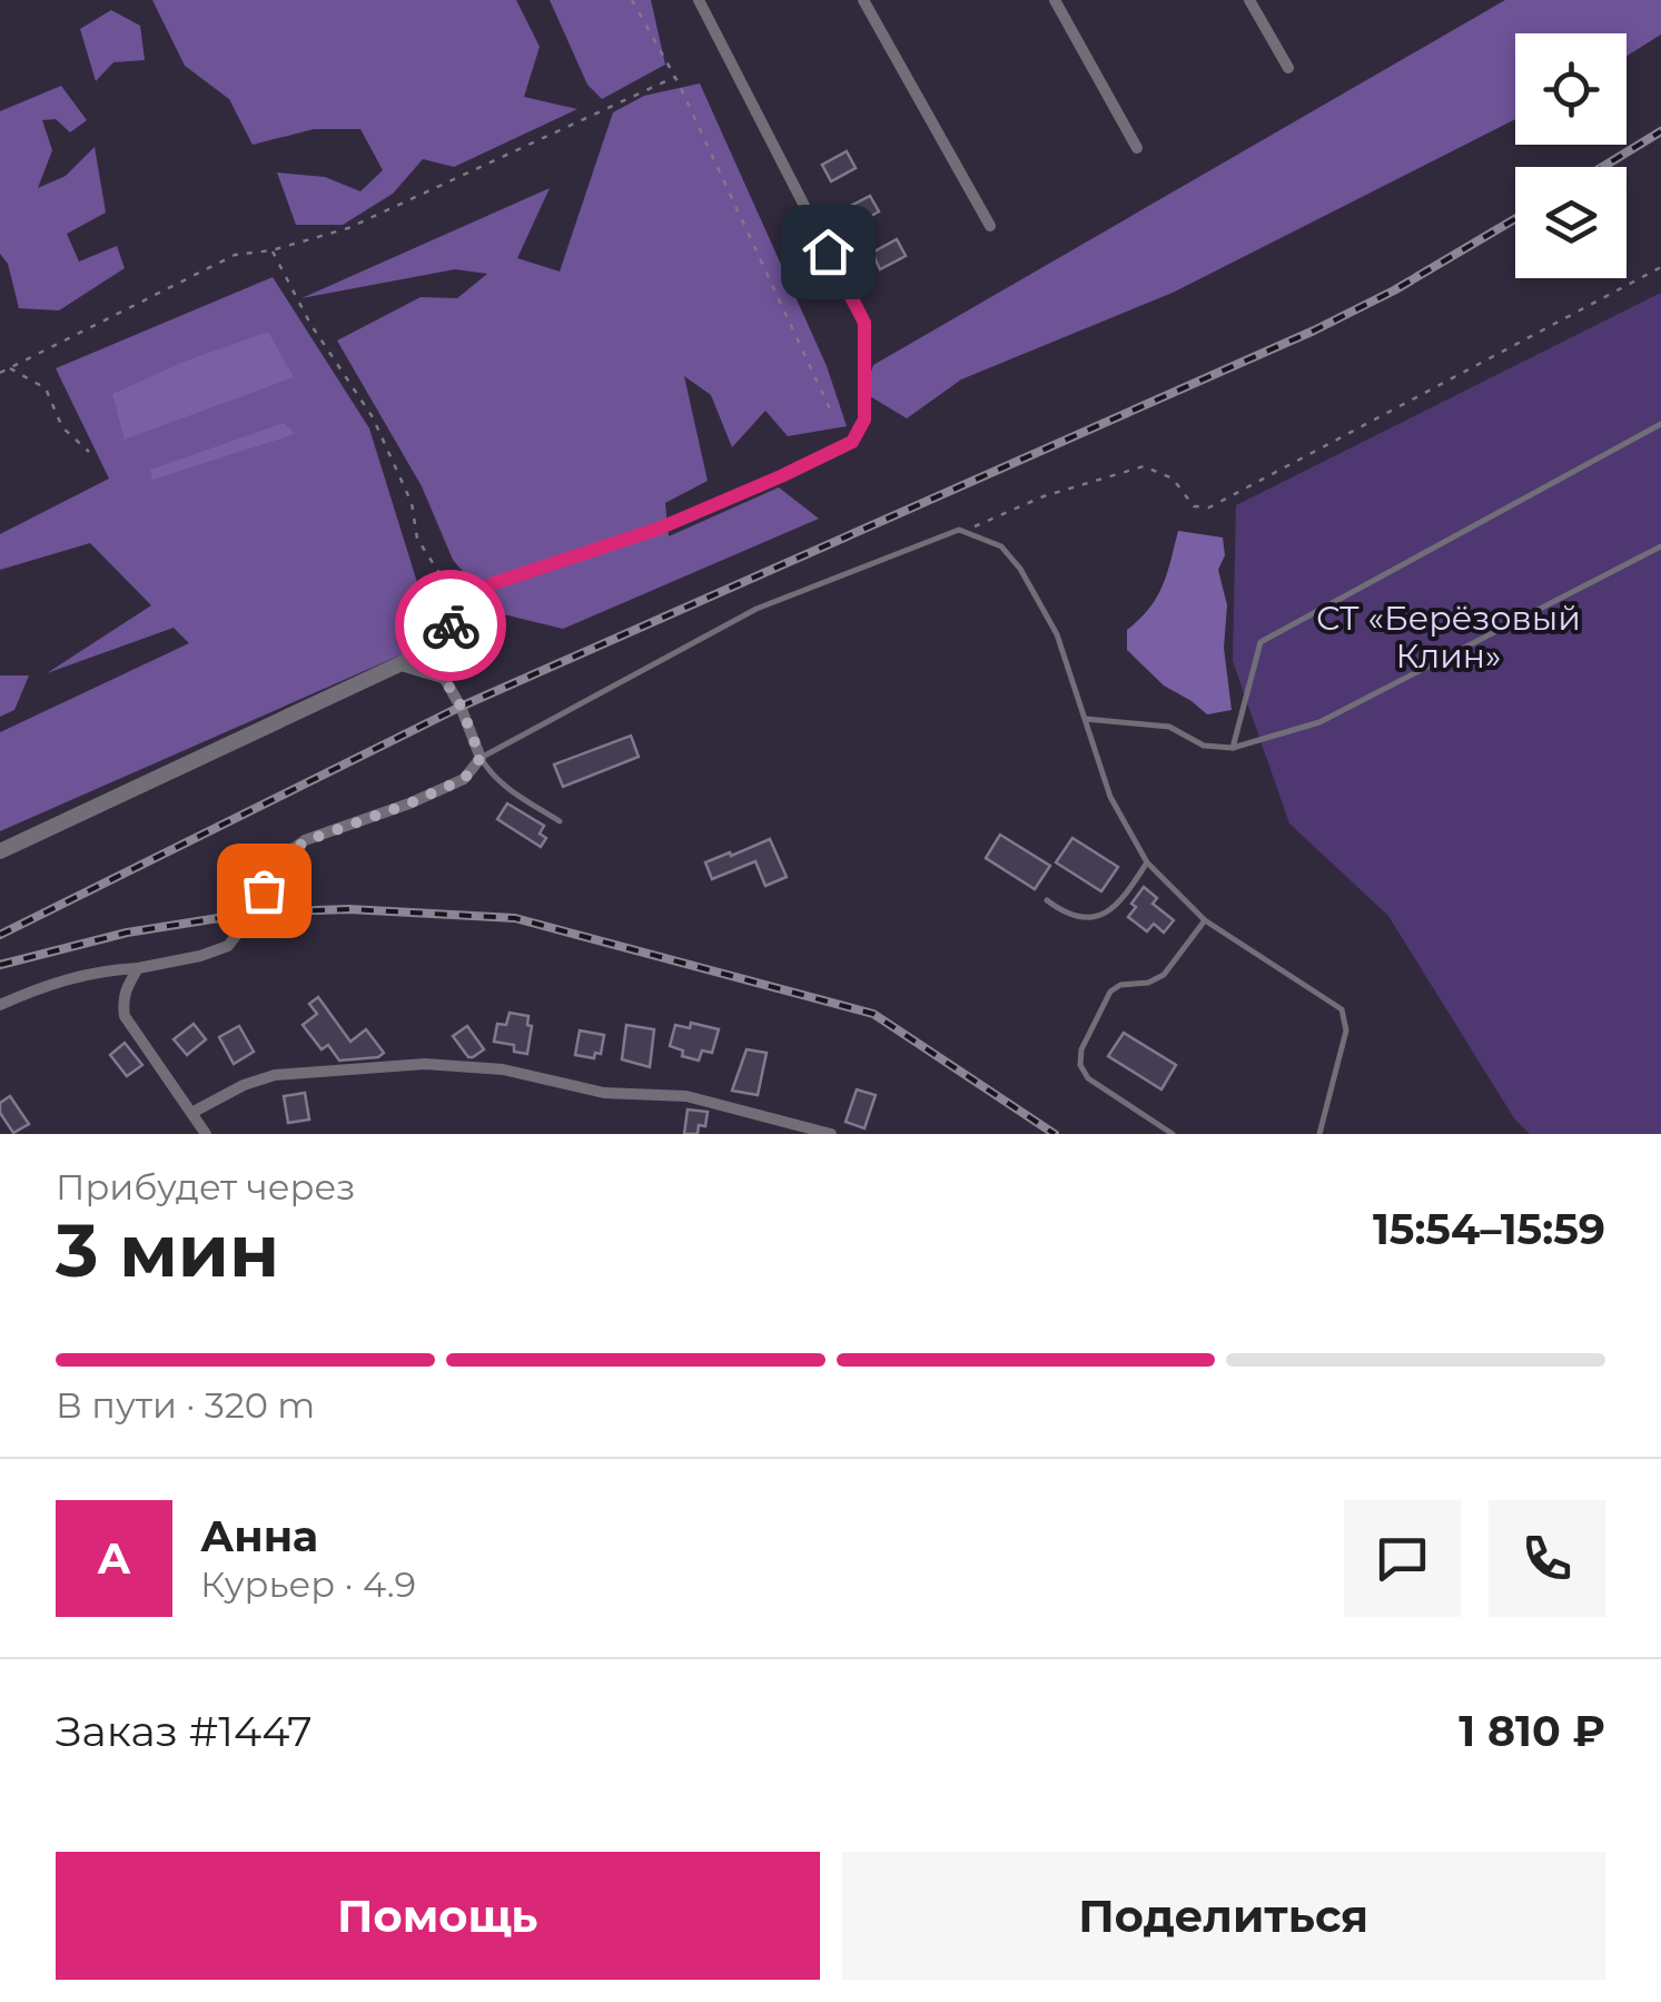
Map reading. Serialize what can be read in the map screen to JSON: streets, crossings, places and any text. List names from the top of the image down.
{
  "parks": ["СТ «Берёзовый Клин»"],
  "page": {
    "heading": ["3 мин", "Прибудет через", "15:54–15:59"],
    "panel": [
      "Анна",
      "Курьер · 4.9",
      "Заказ #1447",
      "1 810 ₽"
    ],
    "bar": "В пути · 320 m",
    "round": "А",
    "buttons": ["Помощь", "Поделиться"]
  }
}
